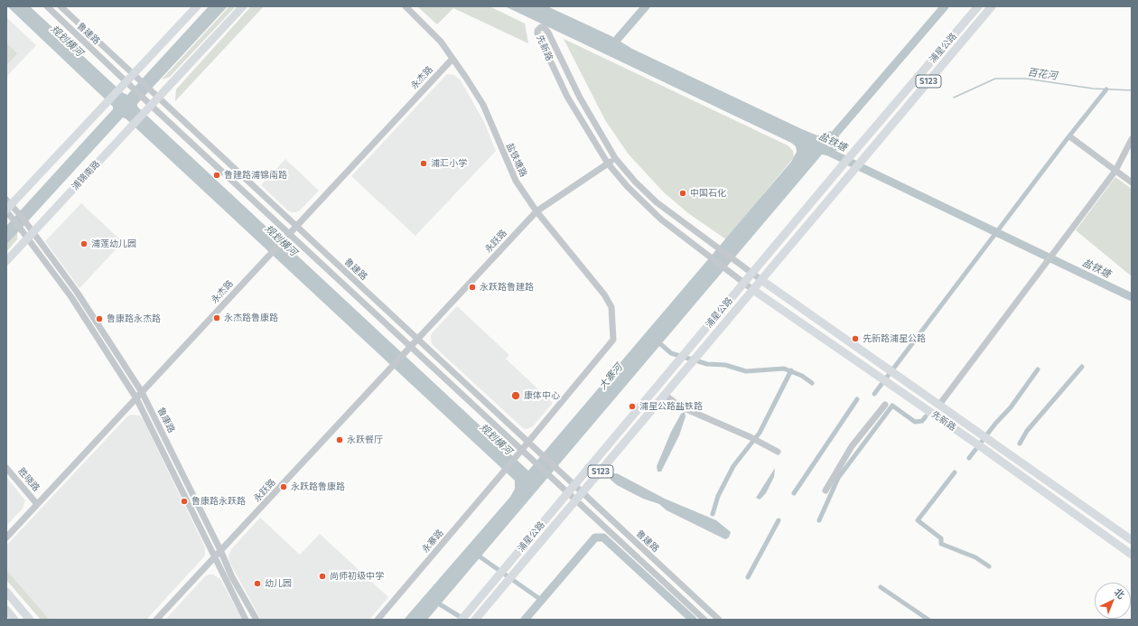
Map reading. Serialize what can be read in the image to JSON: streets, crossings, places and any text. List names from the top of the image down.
{
  "streets": {
    "main road": [
      "先新路",
      "浦星公路",
      "S123",
      "浦锦南路"
    ],
    "street": [
      "鲁建路",
      "永杰路",
      "盐铁塘路",
      "永跃路",
      "鲁康路",
      "胜晓路",
      "永寨路"
    ]
  },
  "crossings": [
    ["鲁建路", "浦星公路"],
    ["鲁建路", "永杰路"],
    ["鲁建路", "盐铁塘路"],
    ["鲁建路", "浦锦南路"],
    ["鲁建路", "永跃路"],
    ["鲁建路", "永寨路"],
    ["先新路", "浦星公路"],
    ["先新路", "永跃路"],
    ["永杰路", "盐铁塘路"],
    ["永杰路", "鲁康路"],
    ["永杰路", "胜晓路"],
    ["盐铁塘路", "永跃路"],
    ["浦锦南路", "鲁康路"],
    ["永跃路", "鲁康路"]
  ],
  "water": [
    "规划横河",
    "百花河",
    "盐铁塘",
    "大寨河"
  ],
  "places": [
    "浦汇小学",
    "鲁建路浦锦南路",
    "中国石化",
    "浦莲幼儿园",
    "永跃路鲁建路",
    "永杰路鲁康路",
    "鲁康路永杰路",
    "先新路浦星公路",
    "康体中心",
    "浦星公路盐铁路",
    "永跃餐厅",
    "永跃路鲁康路",
    "鲁康路永跃路",
    "尚师初级中学",
    "幼儿园"
  ],
  "north": "top right"
}
